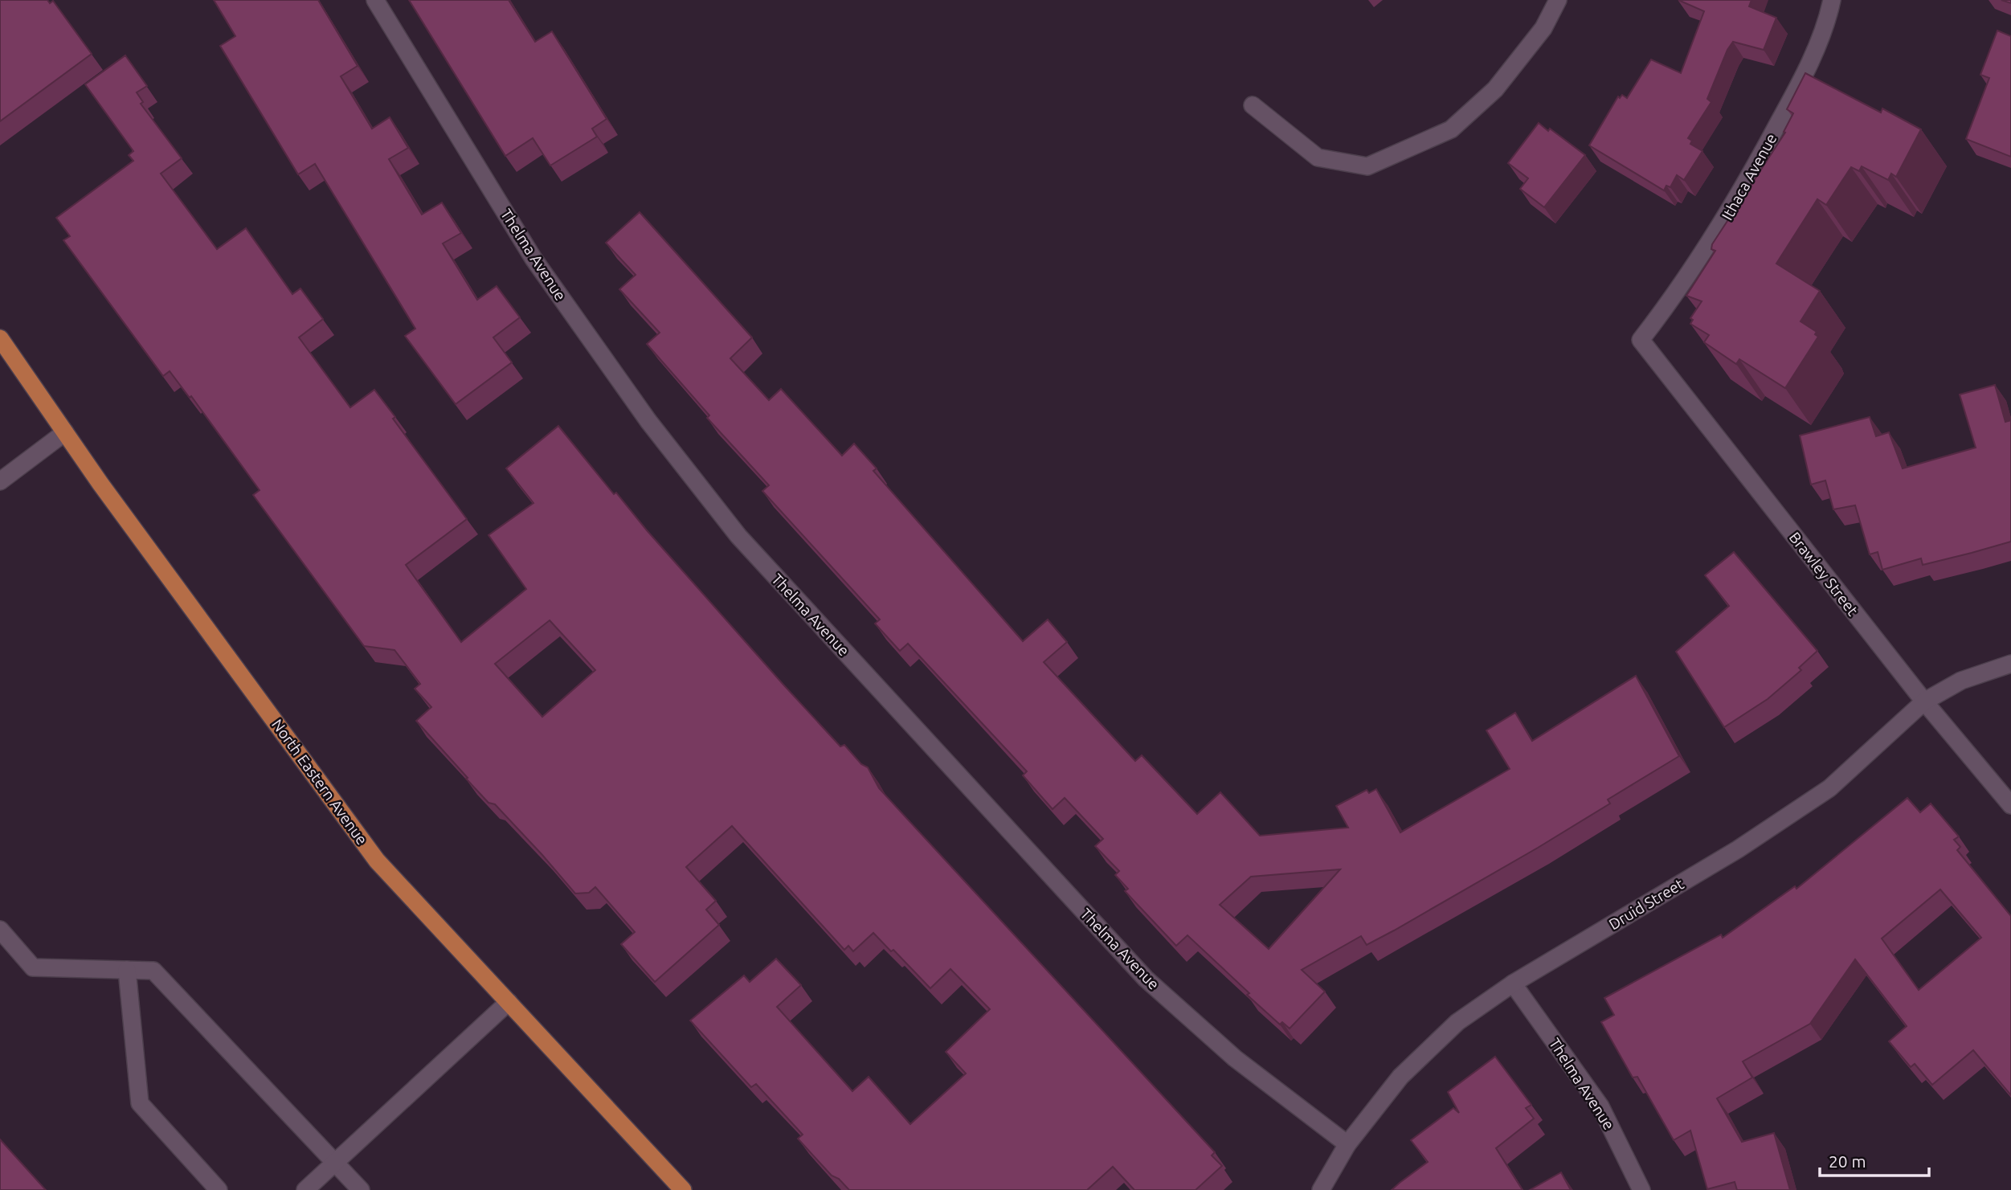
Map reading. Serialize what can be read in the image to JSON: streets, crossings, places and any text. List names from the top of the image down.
{
  "streets": {
    "main road": ["North Eastern Avenue"],
    "street": [
      "Ithaca Avenue",
      "Thelma Avenue",
      "Brawley Street",
      "Druid Street"
    ]
  },
  "crossings": [
    ["Ithaca Avenue", "Brawley Street"],
    ["Thelma Avenue", "Druid Street"],
    ["Brawley Street", "Druid Street"]
  ],
  "scale_bar": "20 m"
}
